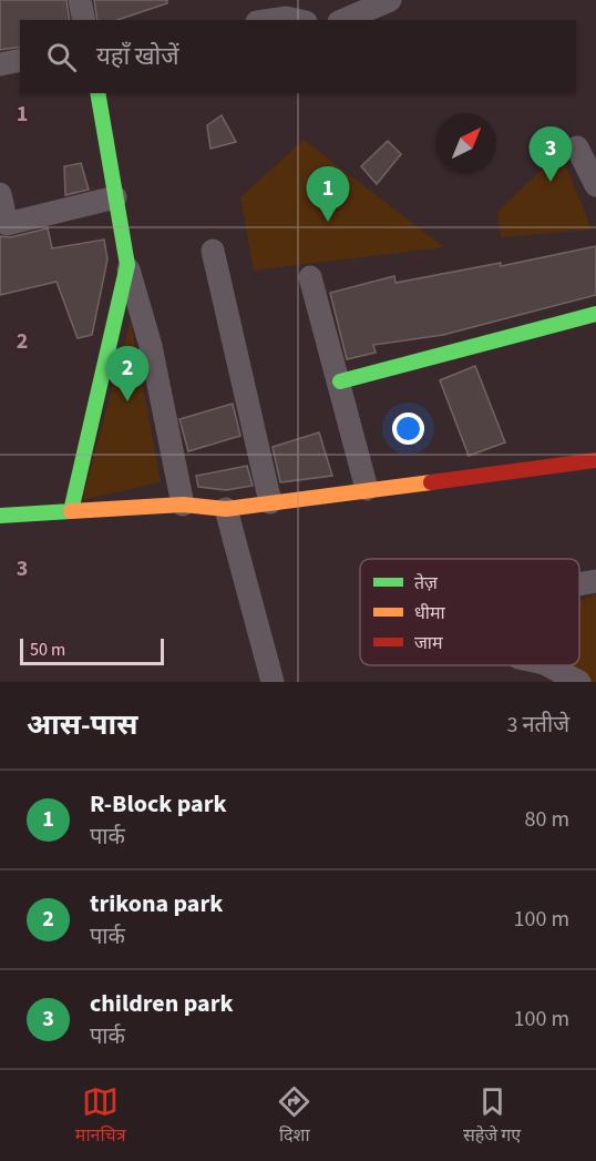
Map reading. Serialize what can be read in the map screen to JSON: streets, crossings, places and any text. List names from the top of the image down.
{
  "legend": ["तेज़", "धीमा", "जाम"],
  "scale_bar": "50 m",
  "north": "top right",
  "page": {
    "search": "यहाँ खोजें",
    "pins": ["3", "1", "2"],
    "scale": "50 m",
    "heading": ["आस-पास", "3 नतीजे"],
    "list": [
      {
        "mark": "1",
        "name": "R-Block park",
        "note": "पार्क",
        "value": "80 m"
      },
      {
        "mark": "2",
        "name": "trikona park",
        "note": "पार्क",
        "value": "100 m"
      },
      {
        "mark": "3",
        "name": "children park",
        "note": "पार्क",
        "value": "100 m"
      }
    ],
    "nav": ["मानचित्र", "दिशा", "सहेजे गए"]
  },
  "grid": {
    "rows": ["1", "2", "3"]
  }
}
